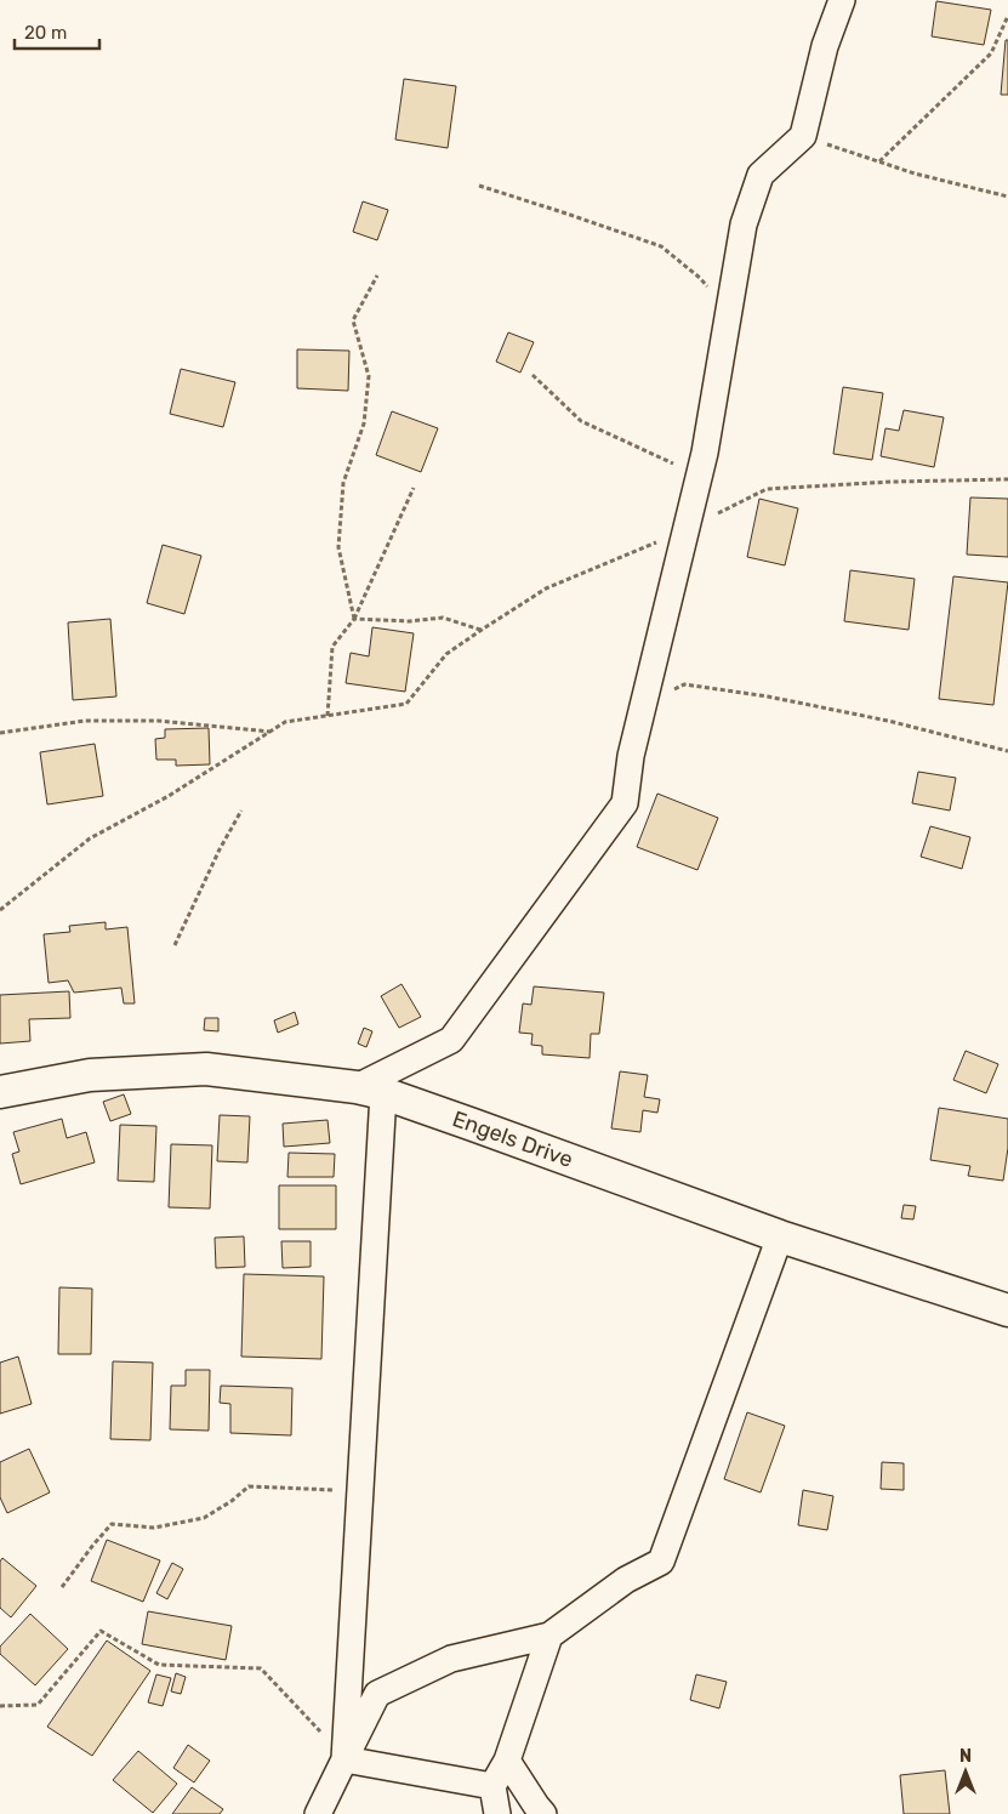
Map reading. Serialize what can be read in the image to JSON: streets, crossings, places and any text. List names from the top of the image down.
{
  "streets": {
    "street": ["Engels Drive"]
  },
  "scale_bar": "20 m",
  "north": "top"
}
